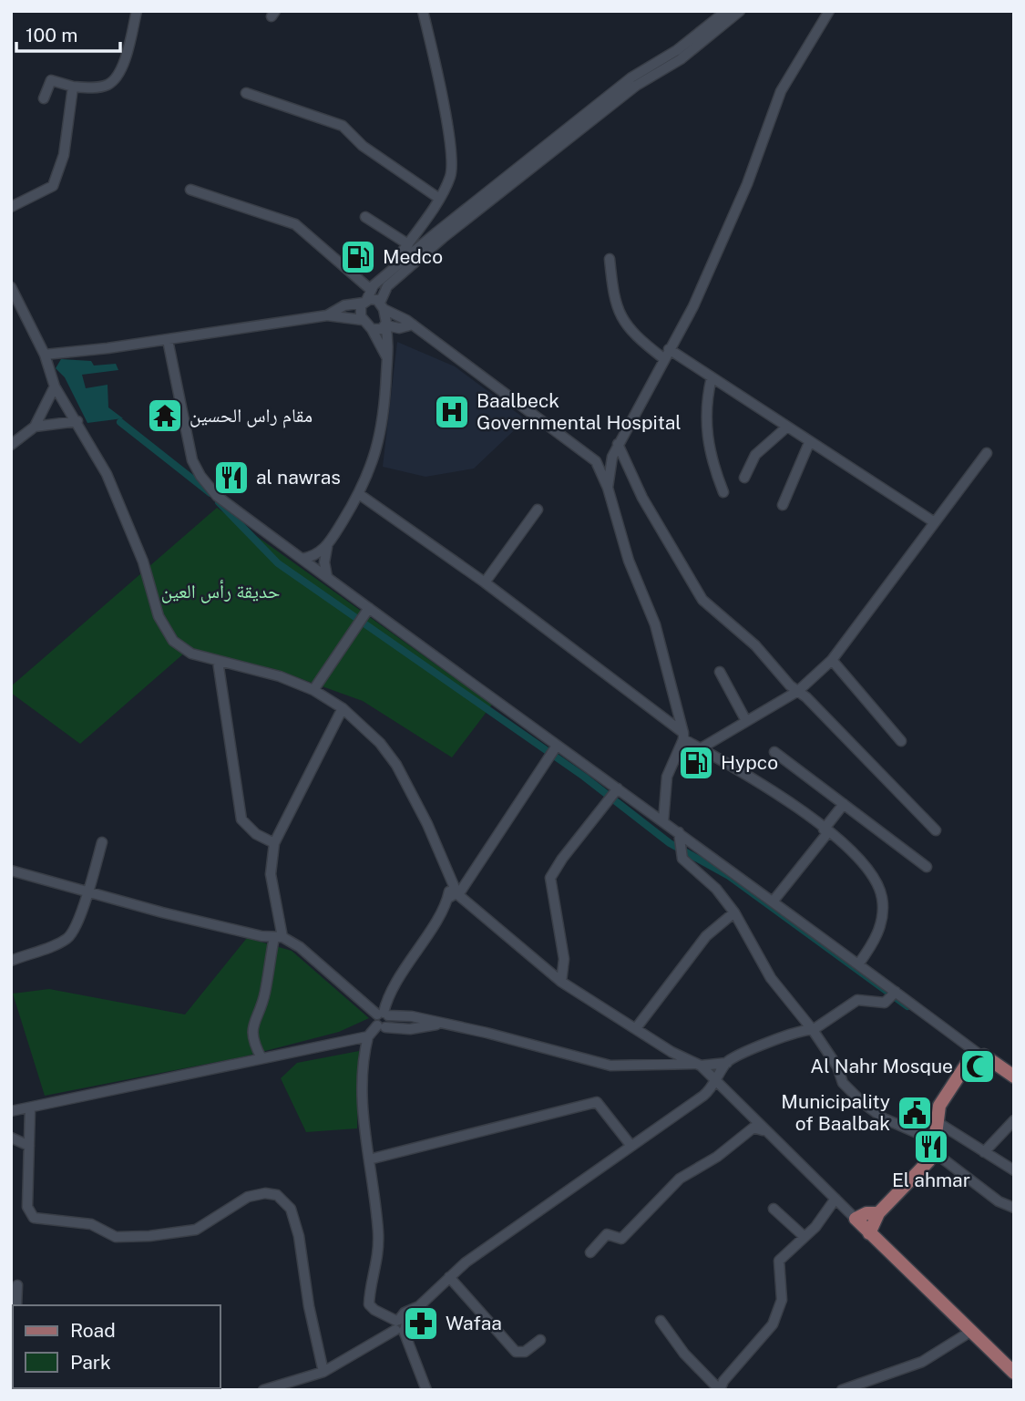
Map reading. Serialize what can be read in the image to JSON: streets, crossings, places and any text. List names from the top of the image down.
{
  "parks": ["حديقة رأس العين"],
  "places": {
    "fuel station": ["Medco", "Hypco"],
    "hospital": ["Baalbeck Governmental Hospital"],
    "temple": ["مقام راس الحسين"],
    "restaurant": ["al nawras", "El ahmar"],
    "mosque": ["Al Nahr Mosque"],
    "public building": ["Municipality of Baalbak"],
    "pharmacy": ["Wafaa"]
  },
  "legend": ["Road", "Park"],
  "scale_bar": "100 m"
}
